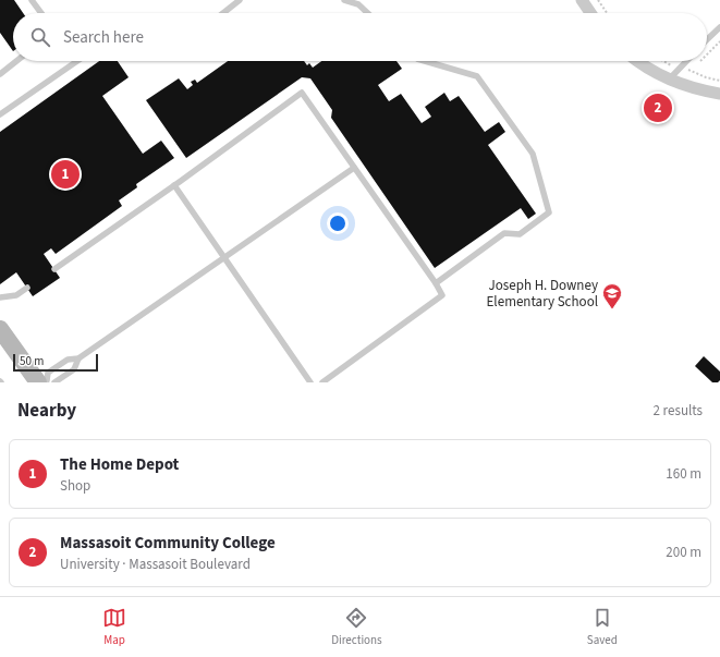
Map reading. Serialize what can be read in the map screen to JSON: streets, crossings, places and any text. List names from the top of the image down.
{
  "places": {
    "school or university": ["Joseph H. Downey Elementary School"]
  },
  "scale_bar": "50 m",
  "page": {
    "search": "Search here",
    "pins": ["2", "1"],
    "scale": "50 m",
    "heading": ["Nearby", "2 results"],
    "list": [
      {
        "mark": "1",
        "name": "The Home Depot",
        "note": "Shop",
        "value": "160 m"
      },
      {
        "mark": "2",
        "name": "Massasoit Community College",
        "note": "University · Massasoit Boulevard",
        "value": "200 m"
      }
    ],
    "nav": ["Map", "Directions", "Saved"]
  }
}
